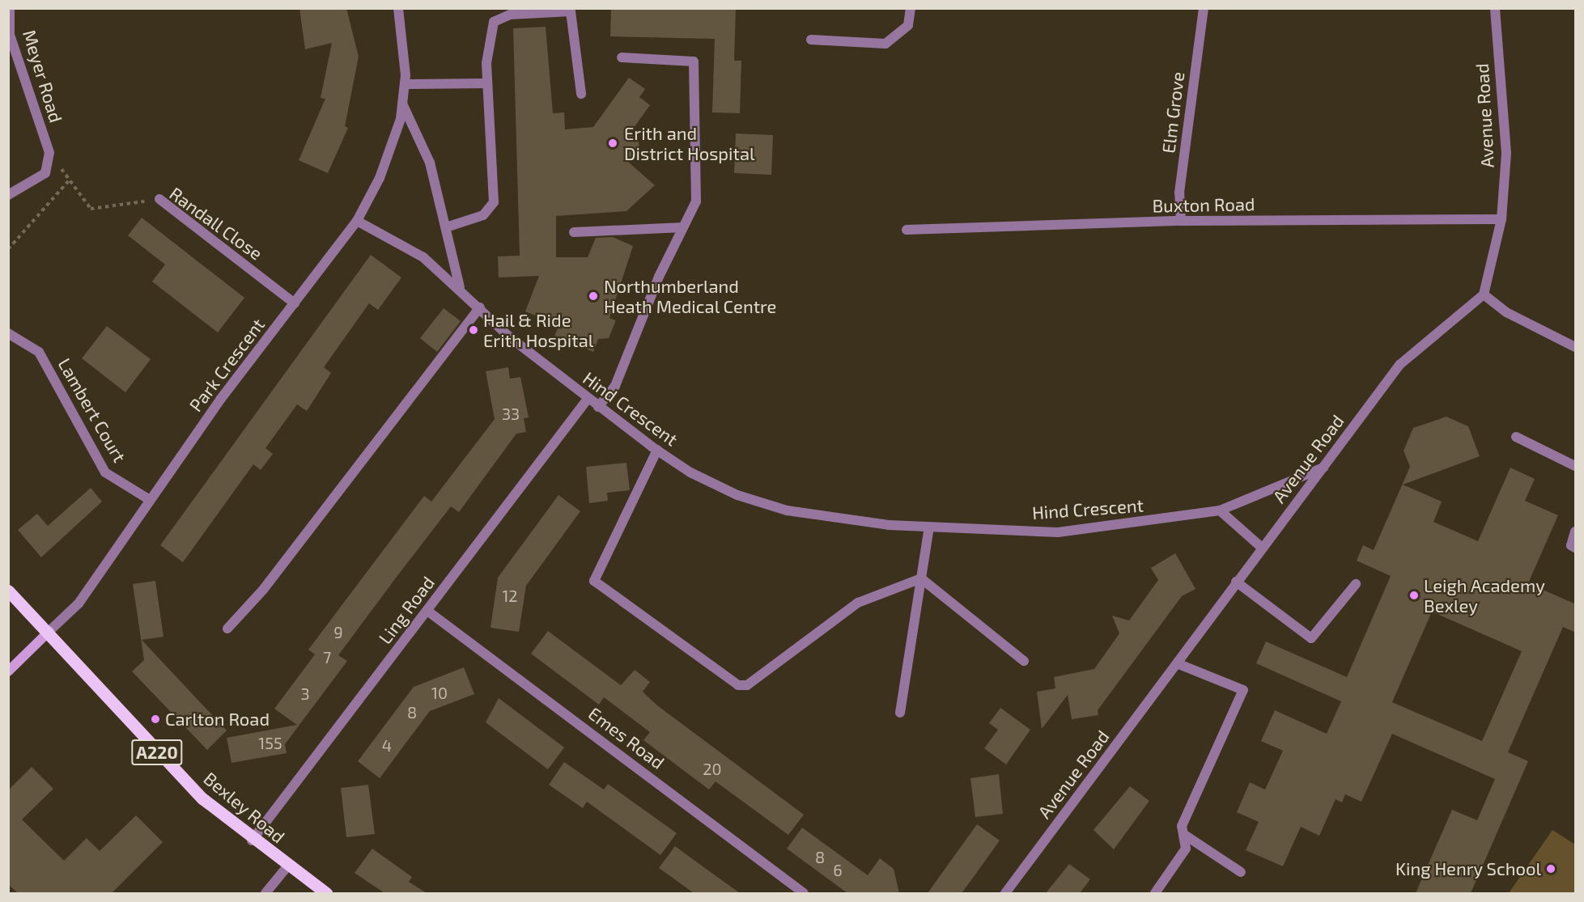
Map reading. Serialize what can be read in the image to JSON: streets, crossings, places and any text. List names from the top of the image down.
{
  "streets": {
    "main road": ["A220", "Bexley Road"],
    "street": [
      "Meyer Road",
      "Elm Grove",
      "Avenue Road",
      "Buxton Road",
      "Randall Close",
      "Park Crescent",
      "Hind Crescent",
      "Lambert Court",
      "Ling Road",
      "Emes Road"
    ]
  },
  "crossings": [
    ["Elm Grove", "Buxton Road"],
    ["Avenue Road", "Buxton Road"],
    ["Avenue Road", "Hind Crescent"],
    ["Randall Close", "Park Crescent"],
    ["Park Crescent", "Hind Crescent"],
    ["Park Crescent", "Lambert Court"],
    ["Park Crescent", "Bexley Road"],
    ["Hind Crescent", "Ling Road"],
    ["Ling Road", "Emes Road"],
    ["Ling Road", "Bexley Road"]
  ],
  "places": [
    "Erith and District Hospital",
    "Northumberland Heath Medical Centre",
    "Hail & Ride Erith Hospital",
    "Leigh Academy Bexley",
    "Carlton Road",
    "King Henry School"
  ],
  "house_numbers": [
    "33",
    "12",
    "9",
    "7",
    "10",
    "3",
    "8",
    "155",
    "4",
    "20",
    "8",
    "6"
  ]
}
